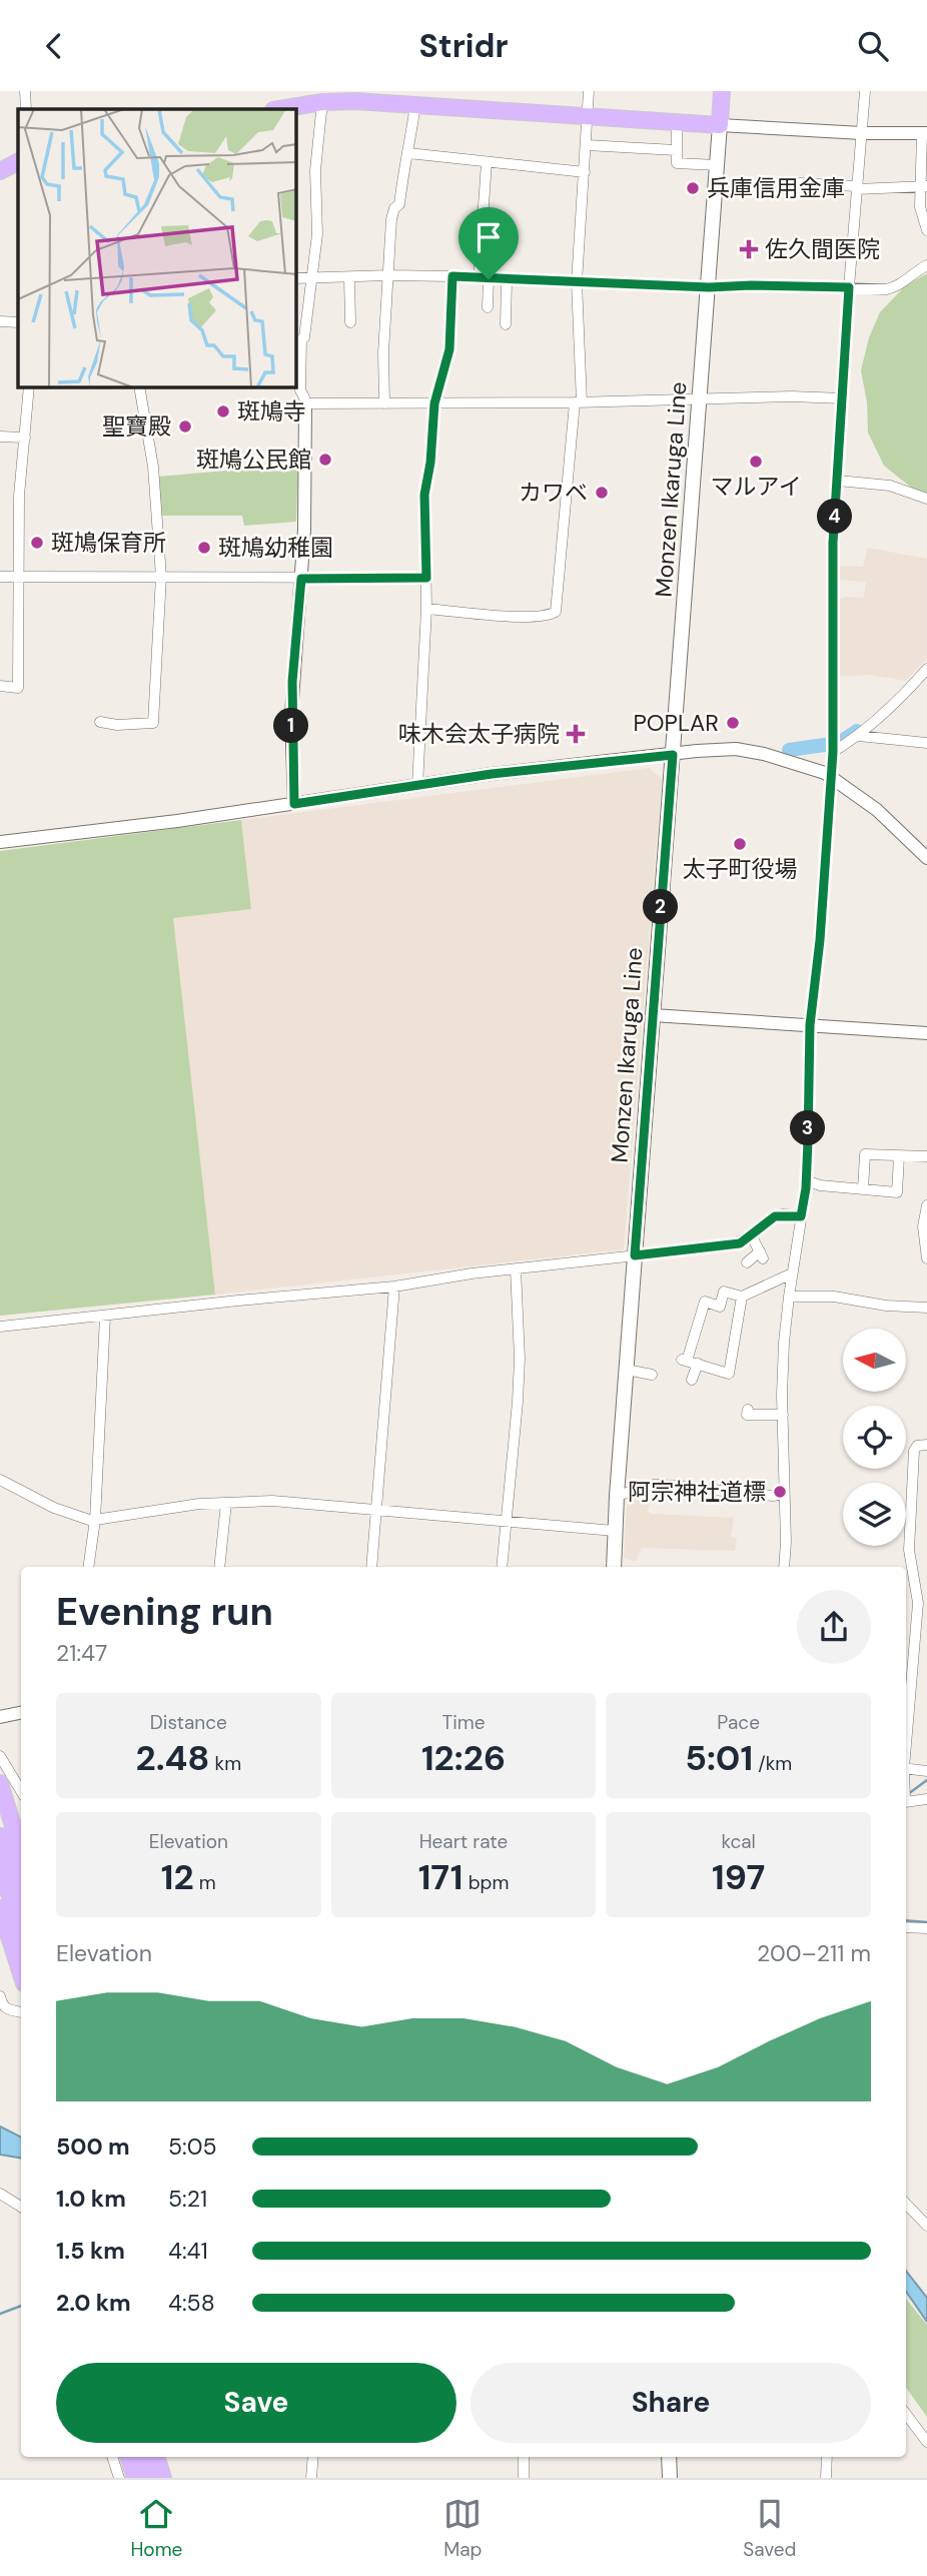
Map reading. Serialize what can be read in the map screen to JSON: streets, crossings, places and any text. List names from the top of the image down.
{
  "streets": {
    "main road": ["Monzen Ikaruga Line"]
  },
  "places": {
    "other": [
      "兵庫信用金庫",
      "斑鳩寺",
      "聖寶殿",
      "斑鳩公民館",
      "マルアイ",
      "カワベ",
      "斑鳩保育所",
      "斑鳩幼稚園",
      "POPLAR",
      "太子町役場",
      "阿宗神社道標"
    ],
    "health": ["佐久間医院", "味木会太子病院"]
  },
  "north": "left",
  "page": {
    "header": "Stridr",
    "pins": [
      "4",
      "1",
      "2",
      "3"
    ],
    "heading": ["Evening run", "21:47"],
    "stats": [
      ["Distance", "2.48 km"],
      ["Time", "12:26"],
      ["Pace", "5:01 /km"],
      ["Elevation", "12 m"],
      ["Heart rate", "171 bpm"],
      ["kcal", "197"]
    ],
    "chart": ["Elevation", "200–211 m"],
    "list": [
      {
        "name": "500 m",
        "note": "5:05"
      },
      {
        "name": "1.0 km",
        "note": "5:21"
      },
      {
        "name": "1.5 km",
        "note": "4:41"
      },
      {
        "name": "2.0 km",
        "note": "4:58"
      }
    ],
    "buttons": ["Save", "Share"],
    "tabs": ["Home", "Map", "Saved"]
  }
}
